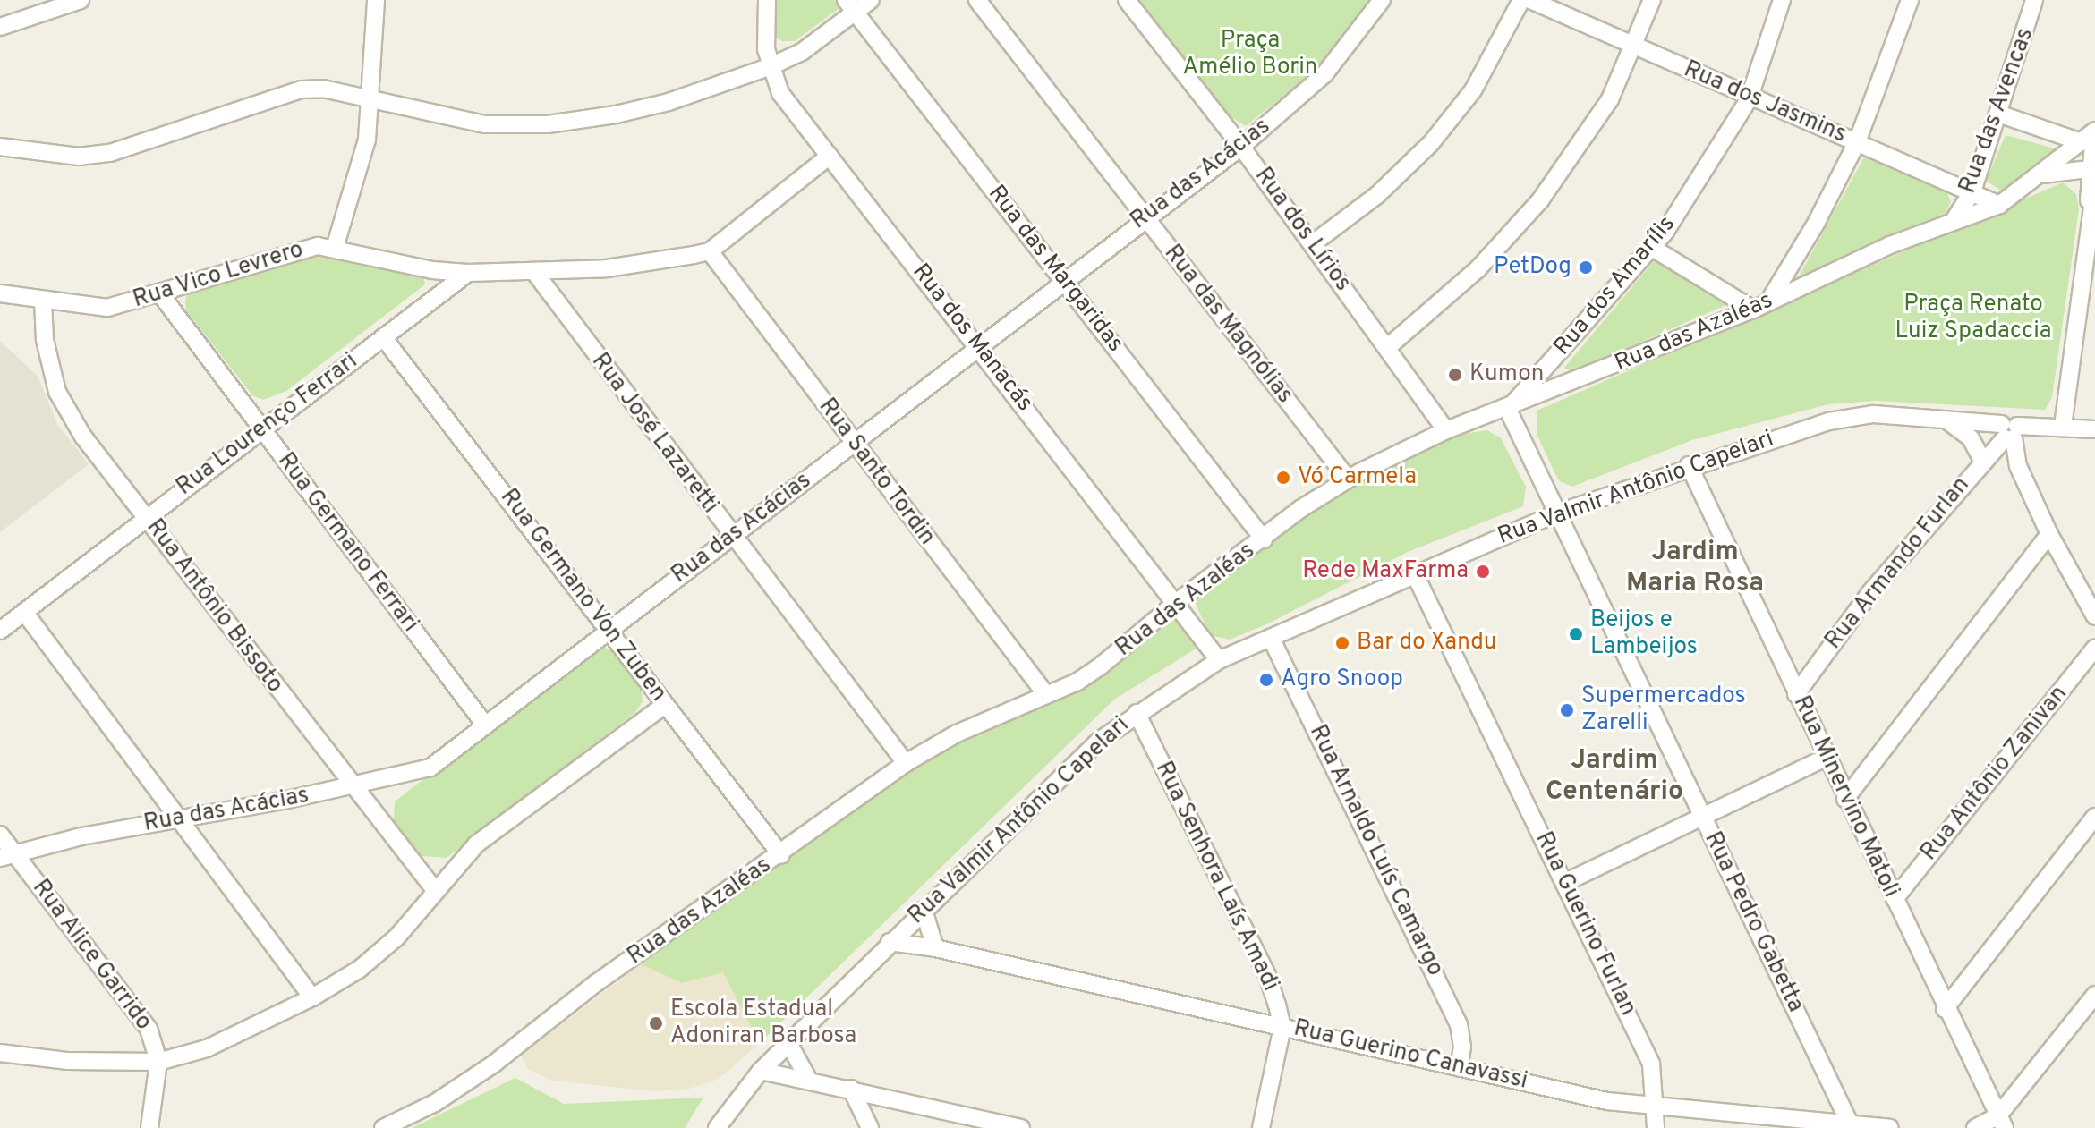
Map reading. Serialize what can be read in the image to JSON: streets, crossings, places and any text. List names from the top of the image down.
{
  "streets": {
    "street": [
      "Rua dos Jasmins",
      "Rua das Avencas",
      "Rua das Acácias",
      "Rua dos Lírios",
      "Rua das Margaridas",
      "Rua Vico Levrero",
      "Rua dos Amarílis",
      "Rua das Magnólias",
      "Rua das Azaléas",
      "Rua dos Manacás",
      "Rua Lourenço Ferrari",
      "Rua José Lazaretti",
      "Rua Santo Tordin",
      "Rua Valmir Antônio Capelari",
      "Rua Germano Ferrari",
      "Rua Armando Furlan",
      "Rua Germano Von Zuben",
      "Rua Antônio Bissoto",
      "Rua Antônio Zanivan",
      "Rua Minervino Matoli",
      "Rua Arnaldo Luís Camargo",
      "Rua Senhora Laís Amadi",
      "Rua Pedro Gabetta",
      "Rua Guerino Furlan",
      "Rua Alice Garrido",
      "Rua Guerino Canavassi"
    ]
  },
  "crossings": [
    ["Rua dos Jasmins", "Rua das Avencas"],
    ["Rua dos Jasmins", "Rua dos Amarílis"],
    ["Rua dos Jasmins", "Rua das Azaléas"],
    ["Rua das Avencas", "Rua das Azaléas"],
    ["Rua das Acácias", "Rua dos Lírios"],
    ["Rua das Acácias", "Rua das Margaridas"],
    ["Rua das Acácias", "Rua das Magnólias"],
    ["Rua das Acácias", "Rua dos Manacás"],
    ["Rua das Acácias", "Rua José Lazaretti"],
    ["Rua das Acácias", "Rua Santo Tordin"],
    ["Rua das Acácias", "Rua Germano Ferrari"],
    ["Rua das Acácias", "Rua Germano Von Zuben"],
    ["Rua das Acácias", "Rua Antônio Bissoto"],
    ["Rua das Acácias", "Rua Alice Garrido"],
    ["Rua dos Lírios", "Rua das Azaléas"],
    ["Rua das Margaridas", "Rua das Azaléas"],
    ["Rua Vico Levrero", "Rua dos Manacás"],
    ["Rua Vico Levrero", "Rua Lourenço Ferrari"],
    ["Rua Vico Levrero", "Rua José Lazaretti"],
    ["Rua Vico Levrero", "Rua Santo Tordin"],
    ["Rua Vico Levrero", "Rua Germano Ferrari"],
    ["Rua Vico Levrero", "Rua Antônio Bissoto"],
    ["Rua dos Amarílis", "Rua das Azaléas"],
    ["Rua dos Amarílis", "Rua Pedro Gabetta"],
    ["Rua das Magnólias", "Rua das Azaléas"],
    ["Rua das Azaléas", "Rua dos Manacás"],
    ["Rua das Azaléas", "Rua José Lazaretti"],
    ["Rua das Azaléas", "Rua Santo Tordin"],
    ["Rua das Azaléas", "Rua Germano Von Zuben"],
    ["Rua das Azaléas", "Rua Pedro Gabetta"],
    ["Rua dos Manacás", "Rua Valmir Antônio Capelari"],
    ["Rua Lourenço Ferrari", "Rua Germano Ferrari"],
    ["Rua Lourenço Ferrari", "Rua Germano Von Zuben"],
    ["Rua Lourenço Ferrari", "Rua Antônio Bissoto"],
    ["Rua Valmir Antônio Capelari", "Rua Armando Furlan"],
    ["Rua Valmir Antônio Capelari", "Rua Minervino Matoli"],
    ["Rua Valmir Antônio Capelari", "Rua Arnaldo Luís Camargo"],
    ["Rua Valmir Antônio Capelari", "Rua Senhora Laís Amadi"],
    ["Rua Valmir Antônio Capelari", "Rua Pedro Gabetta"],
    ["Rua Valmir Antônio Capelari", "Rua Guerino Furlan"],
    ["Rua Valmir Antônio Capelari", "Rua Guerino Canavassi"],
    ["Rua Armando Furlan", "Rua Minervino Matoli"],
    ["Rua Antônio Zanivan", "Rua Minervino Matoli"],
    ["Rua Arnaldo Luís Camargo", "Rua Guerino Canavassi"],
    ["Rua Senhora Laís Amadi", "Rua Guerino Canavassi"],
    ["Rua Pedro Gabetta", "Rua Guerino Canavassi"],
    ["Rua Guerino Furlan", "Rua Guerino Canavassi"]
  ],
  "districts": ["Jardim Maria Rosa", "Jardim Centenário"],
  "parks": ["Praça Amélio Borin", "Praça Renato Luiz Spadaccia"],
  "places": [
    "PetDog",
    "Kumon",
    "Vó Carmela",
    "Rede MaxFarma",
    "Beijos e Lambeijos",
    "Bar do Xandu",
    "Agro Snoop",
    "Supermercados Zarelli",
    "Escola Estadual Adoniran Barbosa"
  ]
}
